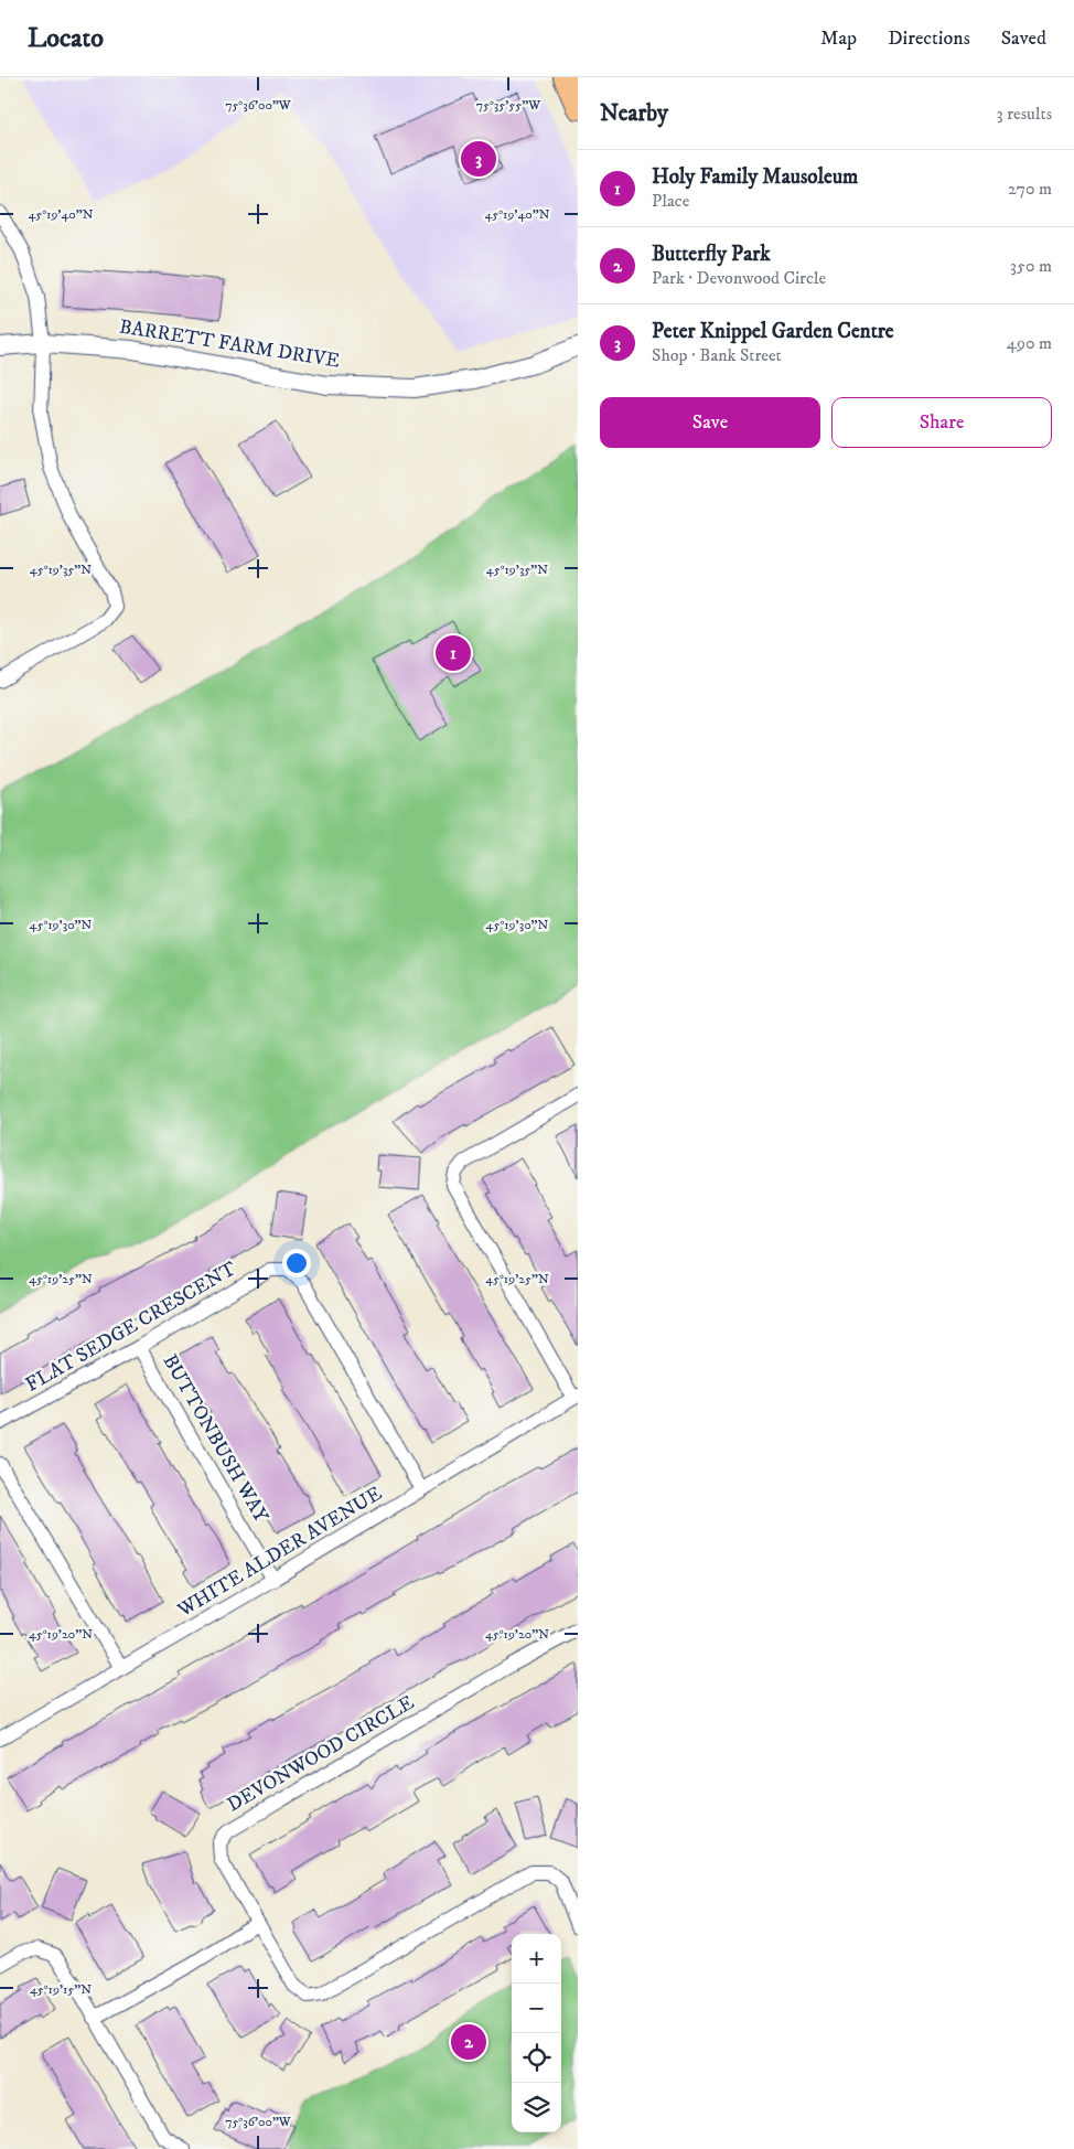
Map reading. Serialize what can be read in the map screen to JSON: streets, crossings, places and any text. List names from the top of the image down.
{
  "streets": {
    "street": [
      "BARRETT FARM DRIVE",
      "FLAT SEDGE CRESCENT",
      "BUTTONBUSH WAY",
      "WHITE ALDER AVENUE",
      "DEVONWOOD CIRCLE"
    ]
  },
  "crossings": [
    ["FLAT SEDGE CRESCENT", "BUTTONBUSH WAY"],
    ["FLAT SEDGE CRESCENT", "WHITE ALDER AVENUE"],
    ["BUTTONBUSH WAY", "WHITE ALDER AVENUE"]
  ],
  "page": {
    "header": "Locato",
    "nav": ["Map", "Directions", "Saved"],
    "heading": ["Nearby", "3 results"],
    "pins": ["3", "1", "2"],
    "list": [
      {
        "mark": "1",
        "name": "Holy Family Mausoleum",
        "note": "Place",
        "value": "270 m"
      },
      {
        "mark": "2",
        "name": "Butterfly Park",
        "note": "Park · Devonwood Circle",
        "value": "350 m"
      },
      {
        "mark": "3",
        "name": "Peter Knippel Garden Centre",
        "note": "Shop · Bank Street",
        "value": "490 m"
      }
    ],
    "buttons": ["Save", "Share"],
    "map_buttons": ["+", "−"]
  },
  "coordinates": [
    "75°36'00\"W",
    "75°35'55\"W",
    "45°19'40\"N",
    "45°19'35\"N",
    "45°19'30\"N",
    "45°19'25\"N",
    "45°19'20\"N",
    "45°19'15\"N"
  ]
}
